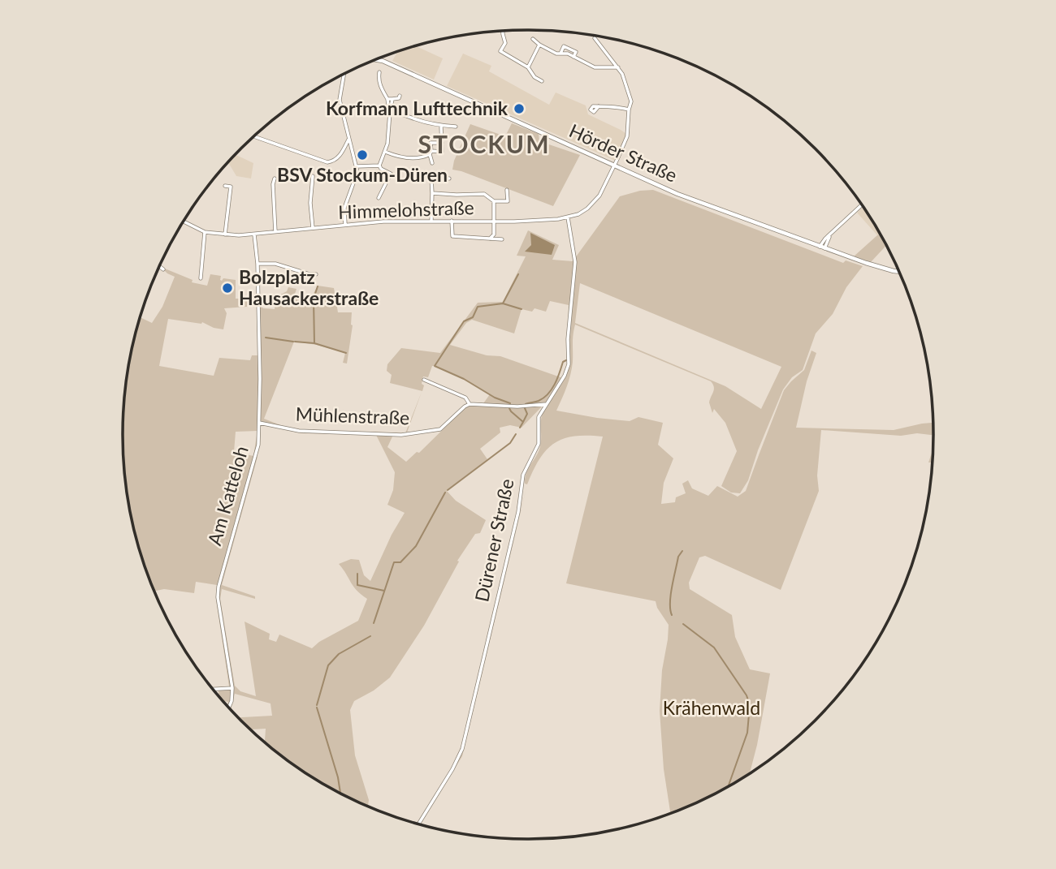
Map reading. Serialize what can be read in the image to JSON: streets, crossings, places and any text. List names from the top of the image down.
{
  "streets": {
    "main road": ["Hörder Straße"],
    "street": [
      "Himmelohstraße",
      "Mühlenstraße",
      "Am Katteloh",
      "Dürener Straße"
    ]
  },
  "crossings": [
    ["Hörder Straße", "Himmelohstraße"],
    ["Himmelohstraße", "Am Katteloh"],
    ["Himmelohstraße", "Dürener Straße"],
    ["Mühlenstraße", "Am Katteloh"]
  ],
  "districts": ["STOCKUM"],
  "parks": ["Krähenwald"],
  "places": ["Korfmann Lufttechnik", "BSV Stockum-Düren", "Bolzplatz Hausackerstraße"]
}
